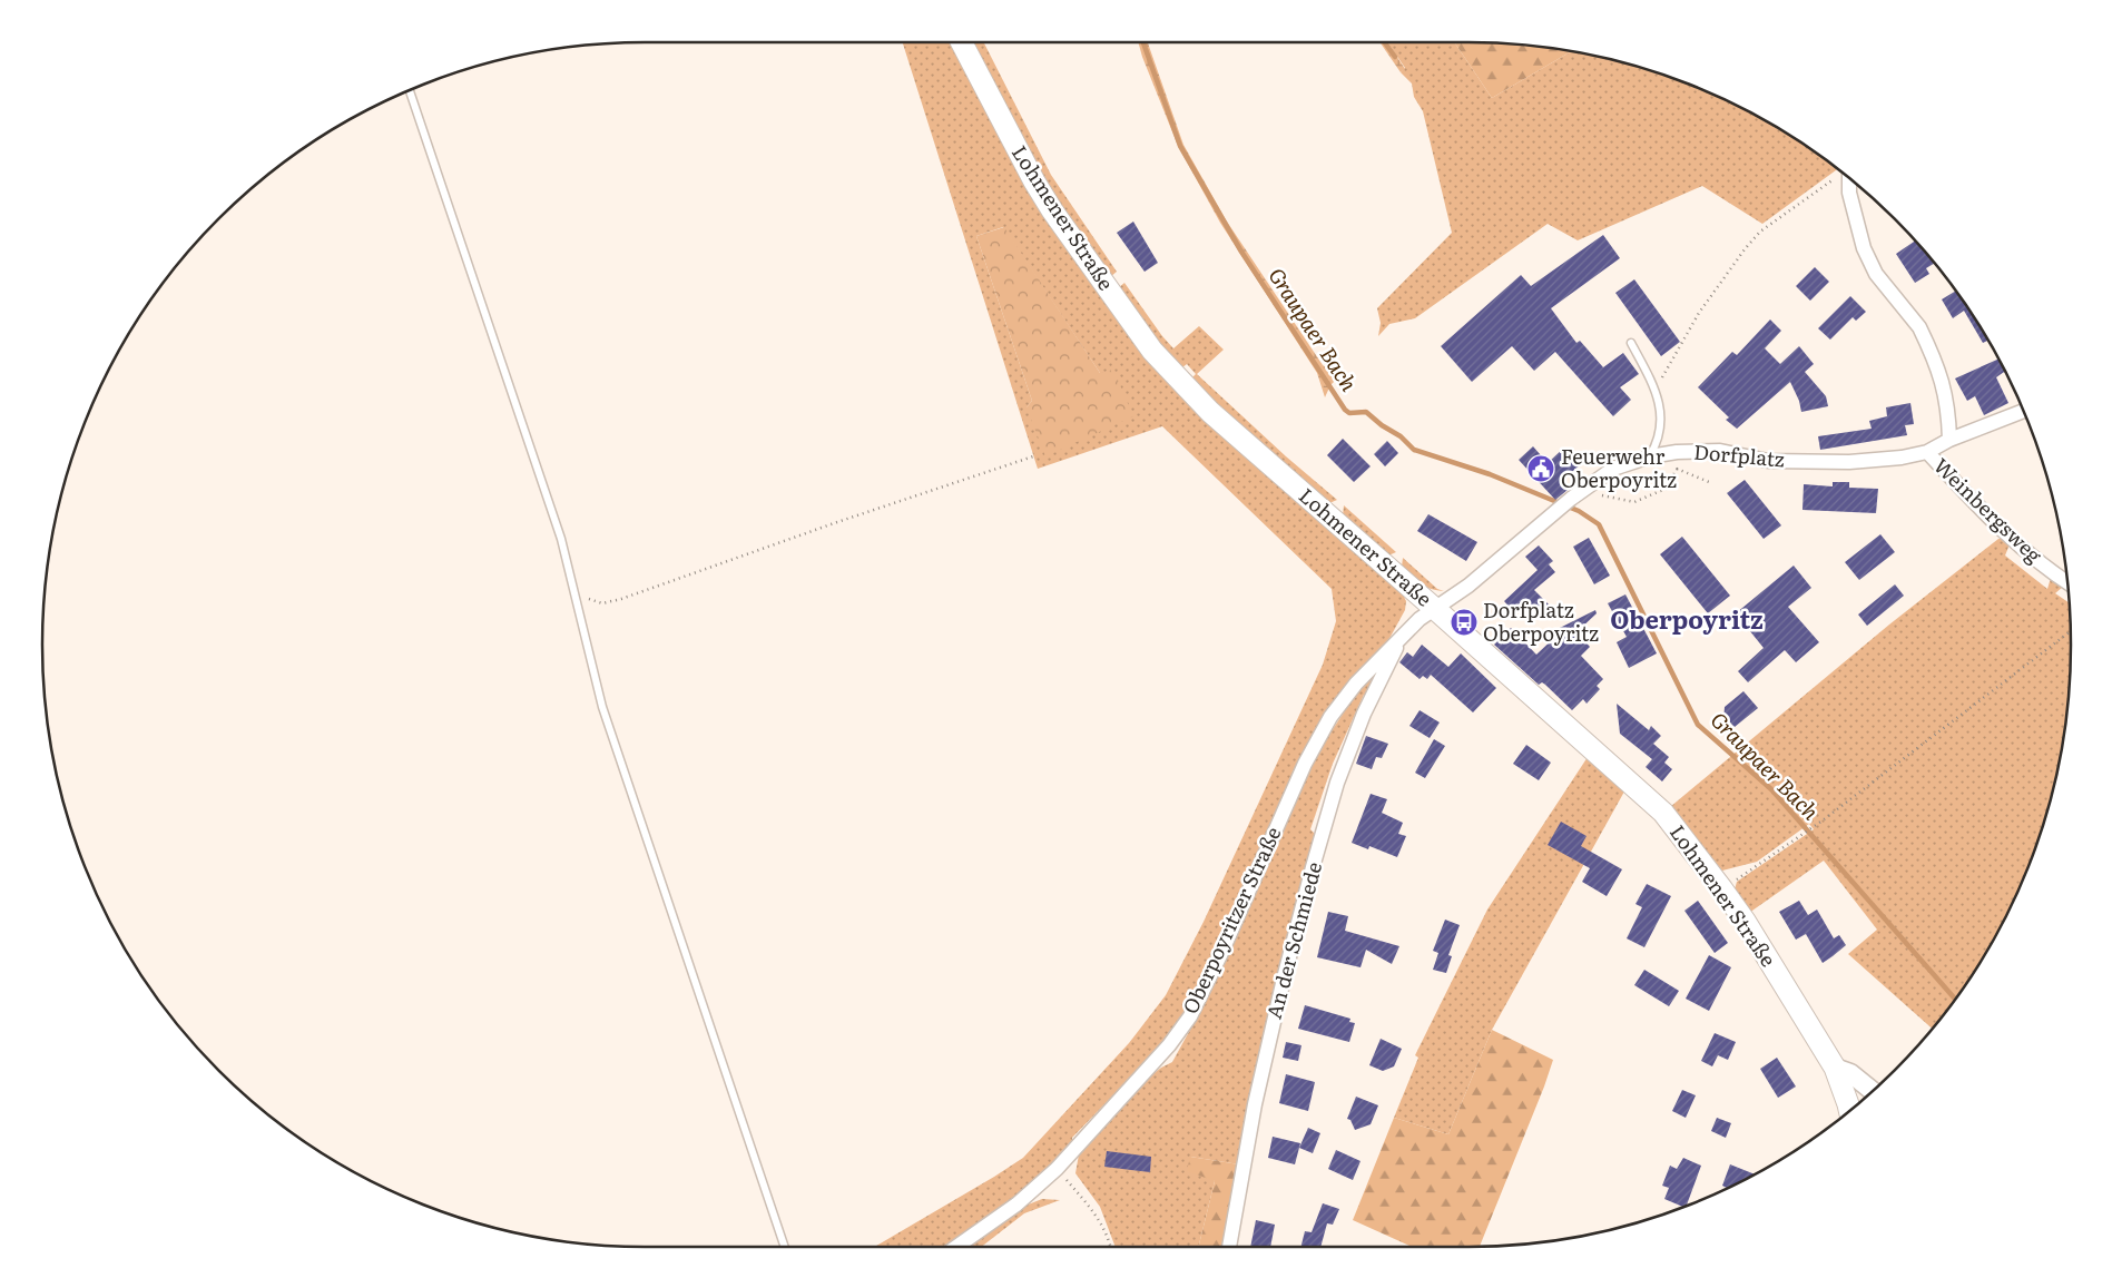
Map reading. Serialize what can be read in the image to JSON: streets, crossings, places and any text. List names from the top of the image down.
{
  "streets": {
    "main road": ["Lohmener Straße"],
    "street": [
      "Dorfplatz",
      "Weinbergsweg",
      "Oberpoyritzer Straße",
      "An der Schmiede"
    ]
  },
  "crossings": [
    ["Lohmener Straße", "Dorfplatz"],
    ["Lohmener Straße", "Oberpoyritzer Straße"],
    ["Dorfplatz", "Weinbergsweg"],
    ["Dorfplatz", "Oberpoyritzer Straße"],
    ["Oberpoyritzer Straße", "An der Schmiede"]
  ],
  "districts": ["Oberpoyritz"],
  "water": ["Graupaer Bach"],
  "places": {
    "public building": ["Feuerwehr Oberpoyritz"],
    "bus stop": ["Dorfplatz Oberpoyritz"]
  }
}
